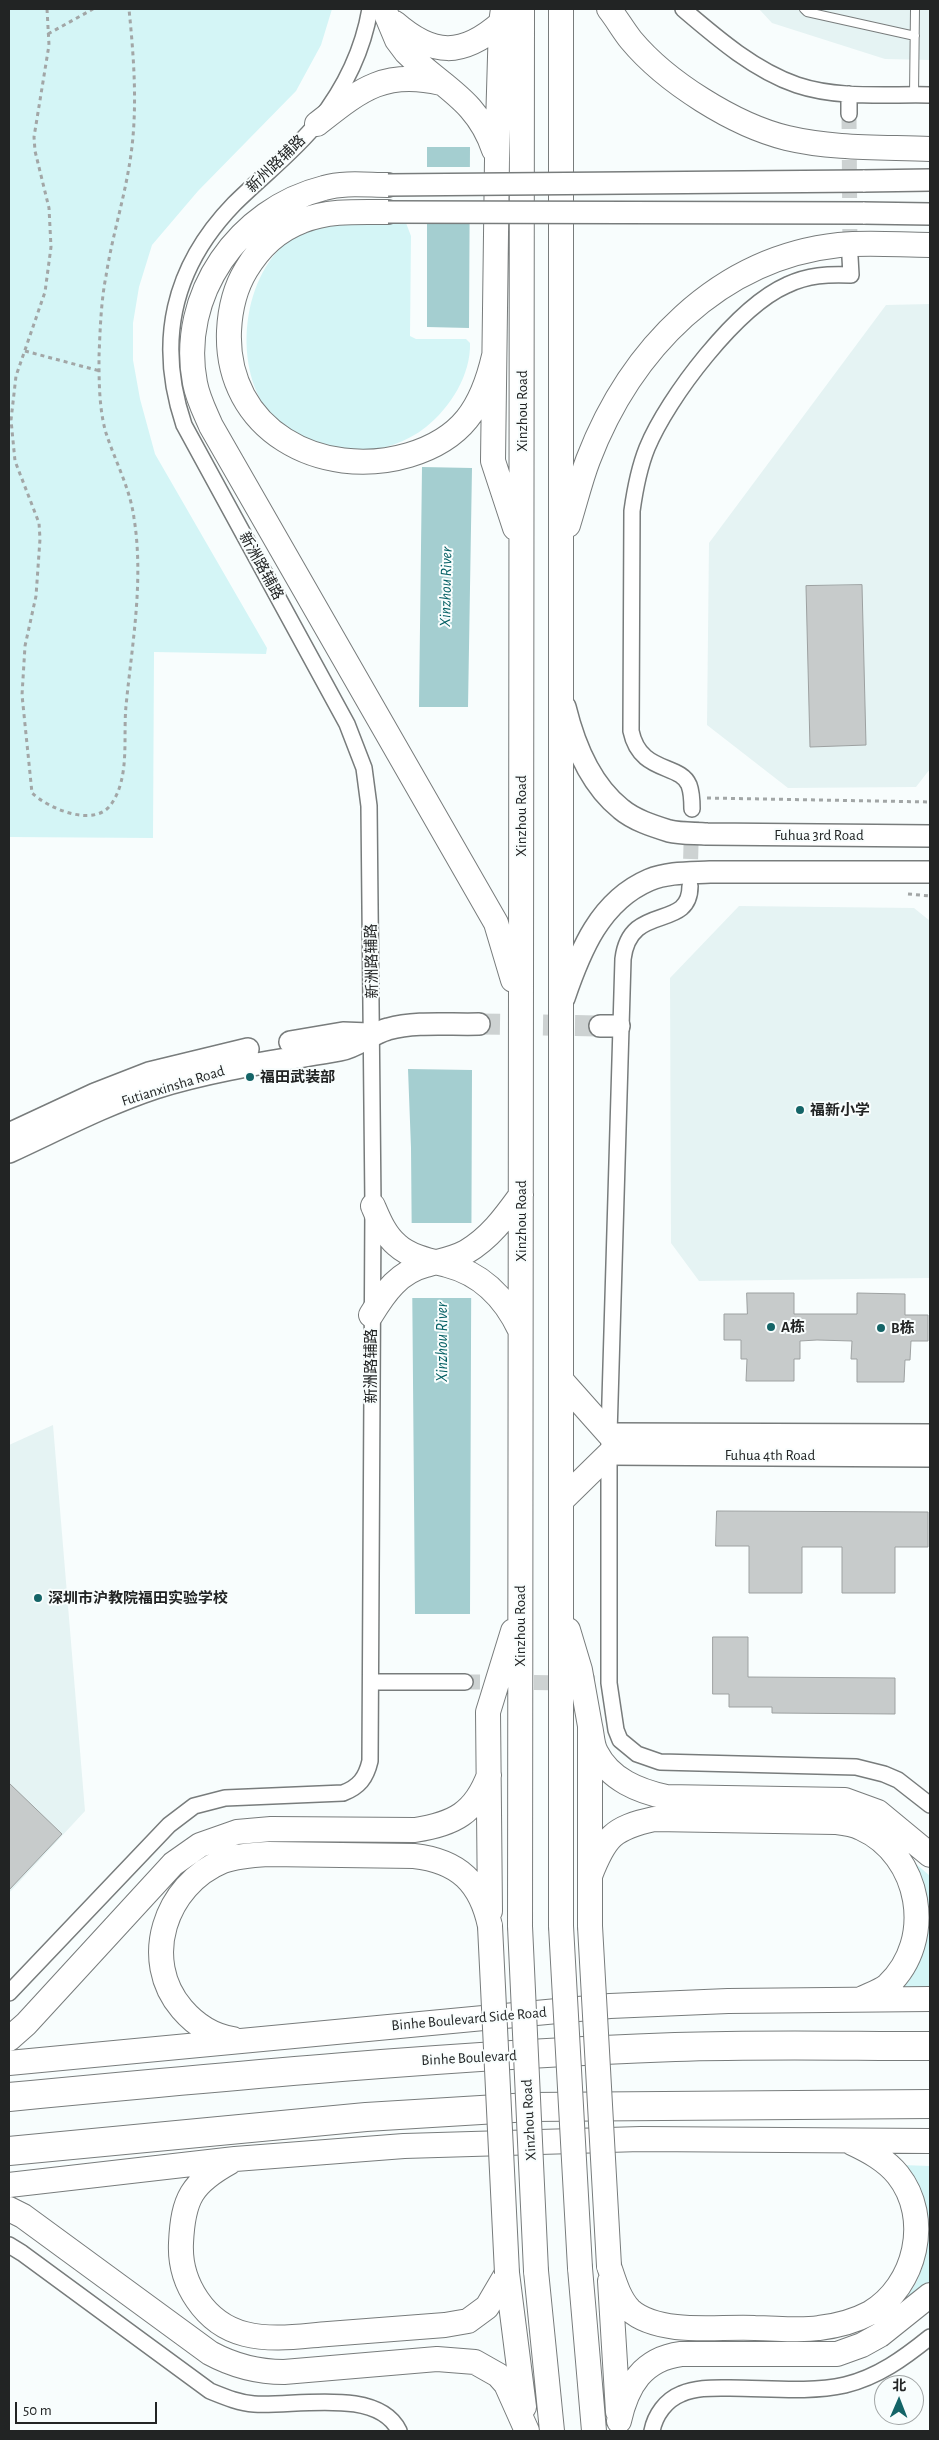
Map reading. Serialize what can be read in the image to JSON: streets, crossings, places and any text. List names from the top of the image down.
{
  "streets": {
    "highway": ["Binhe Boulevard"],
    "main road": ["Xinzhou Road", "Binhe Boulevard Side Road"],
    "street": [
      "新州路辅路",
      "新洲路辅路",
      "Fuhua 3rd Road",
      "Futianxinsha Road",
      "Fuhua 4th Road"
    ]
  },
  "crossings": [
    ["新州路辅路", "新洲路辅路"],
    ["新洲路辅路", "Futianxinsha Road"]
  ],
  "water": ["Xinzhou River"],
  "places": [
    "福田武装部",
    "福新小学",
    "A栋",
    "B栋",
    "深圳市沪教院福田实验学校"
  ],
  "scale_bar": "50 m",
  "north": "top"
}
